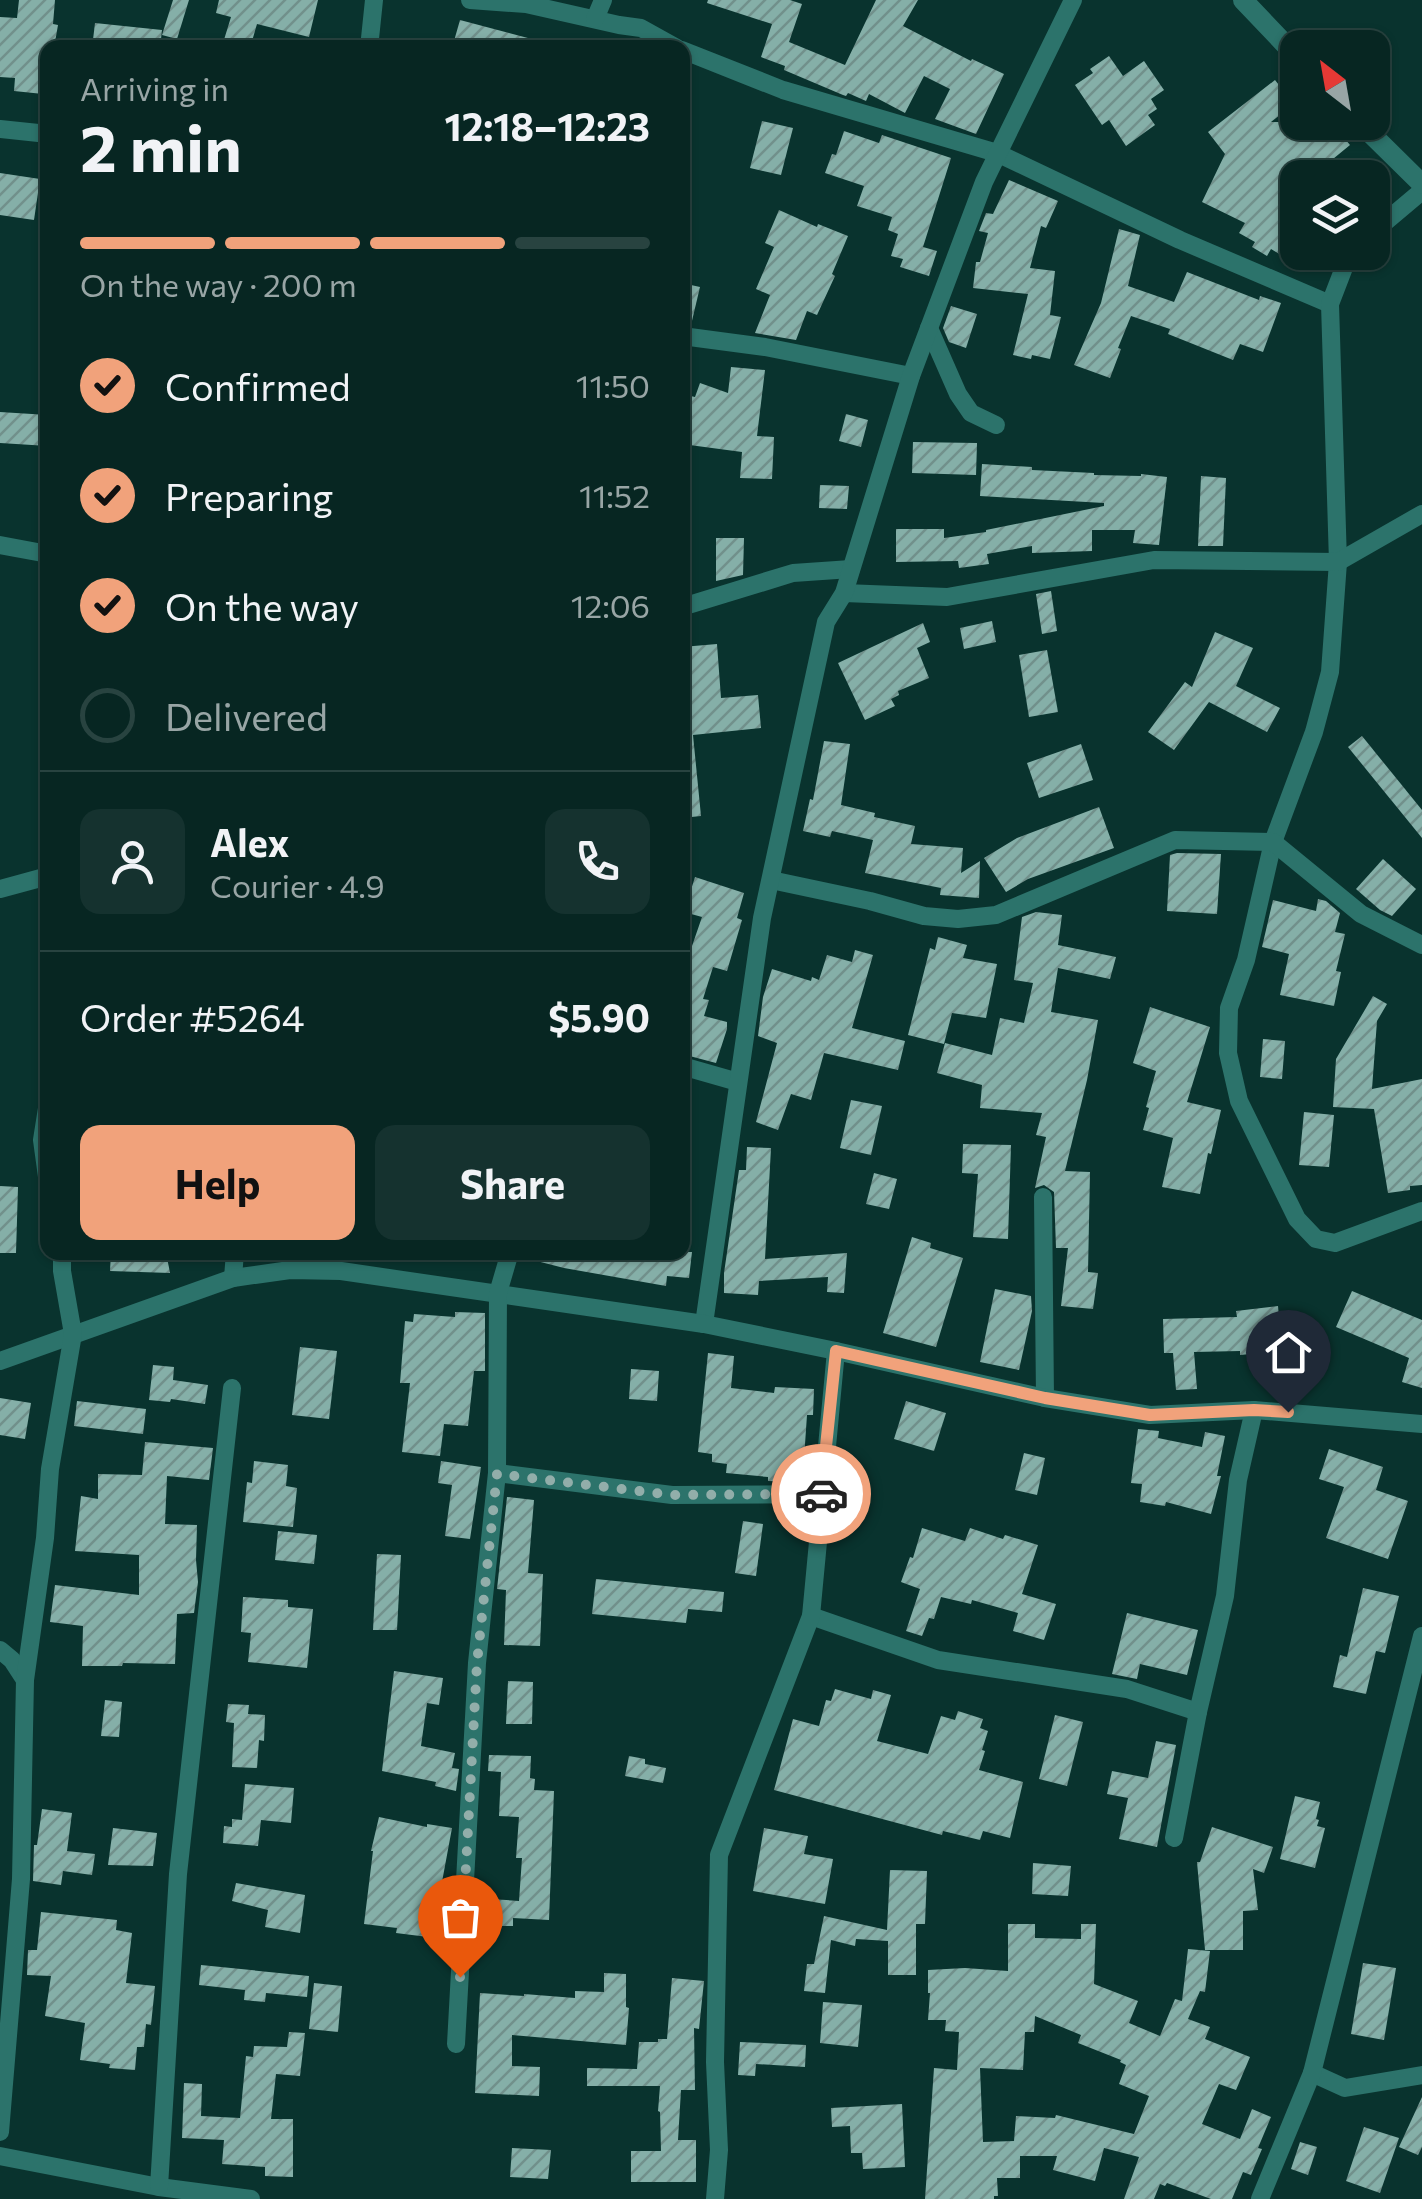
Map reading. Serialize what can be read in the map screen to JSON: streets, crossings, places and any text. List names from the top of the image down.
{
  "north": "top left",
  "page": {
    "heading": ["2 min", "Arriving in", "12:18–12:23"],
    "panel": [
      "Alex",
      "Courier · 4.9",
      "Order #5264",
      "$5.90"
    ],
    "bar": "On the way · 200 m",
    "list": [
      ["Confirmed", "11:50"],
      ["Preparing", "11:52"],
      ["On the way", "12:06"],
      "Delivered"
    ],
    "buttons": ["Help", "Share"]
  }
}
